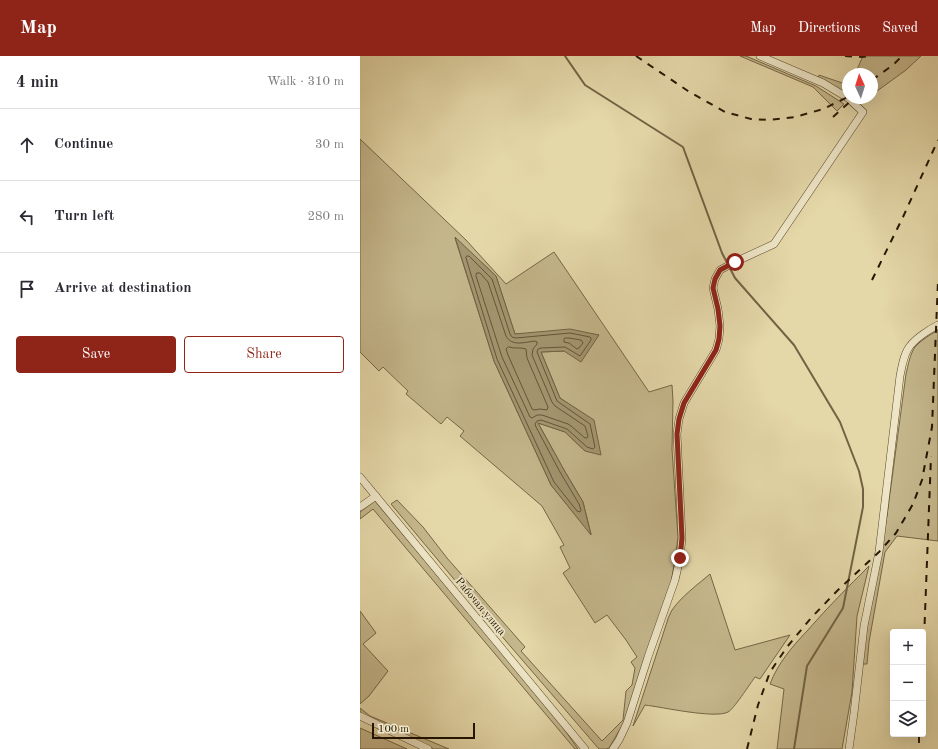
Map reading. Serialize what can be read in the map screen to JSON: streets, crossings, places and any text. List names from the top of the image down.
{
  "streets": {
    "street": ["Рабочая улица"]
  },
  "scale_bar": "100 m",
  "north": "top",
  "page": {
    "header": "Map",
    "nav": ["Map", "Directions", "Saved"],
    "heading": ["4 min", "Walk · 310 m"],
    "list": [
      ["Continue", "30 m"],
      ["Turn left", "280 m"],
      "Arrive at destination"
    ],
    "buttons": ["Save", "Share"],
    "map_buttons": ["+", "−"],
    "scale": "100 m"
  }
}
